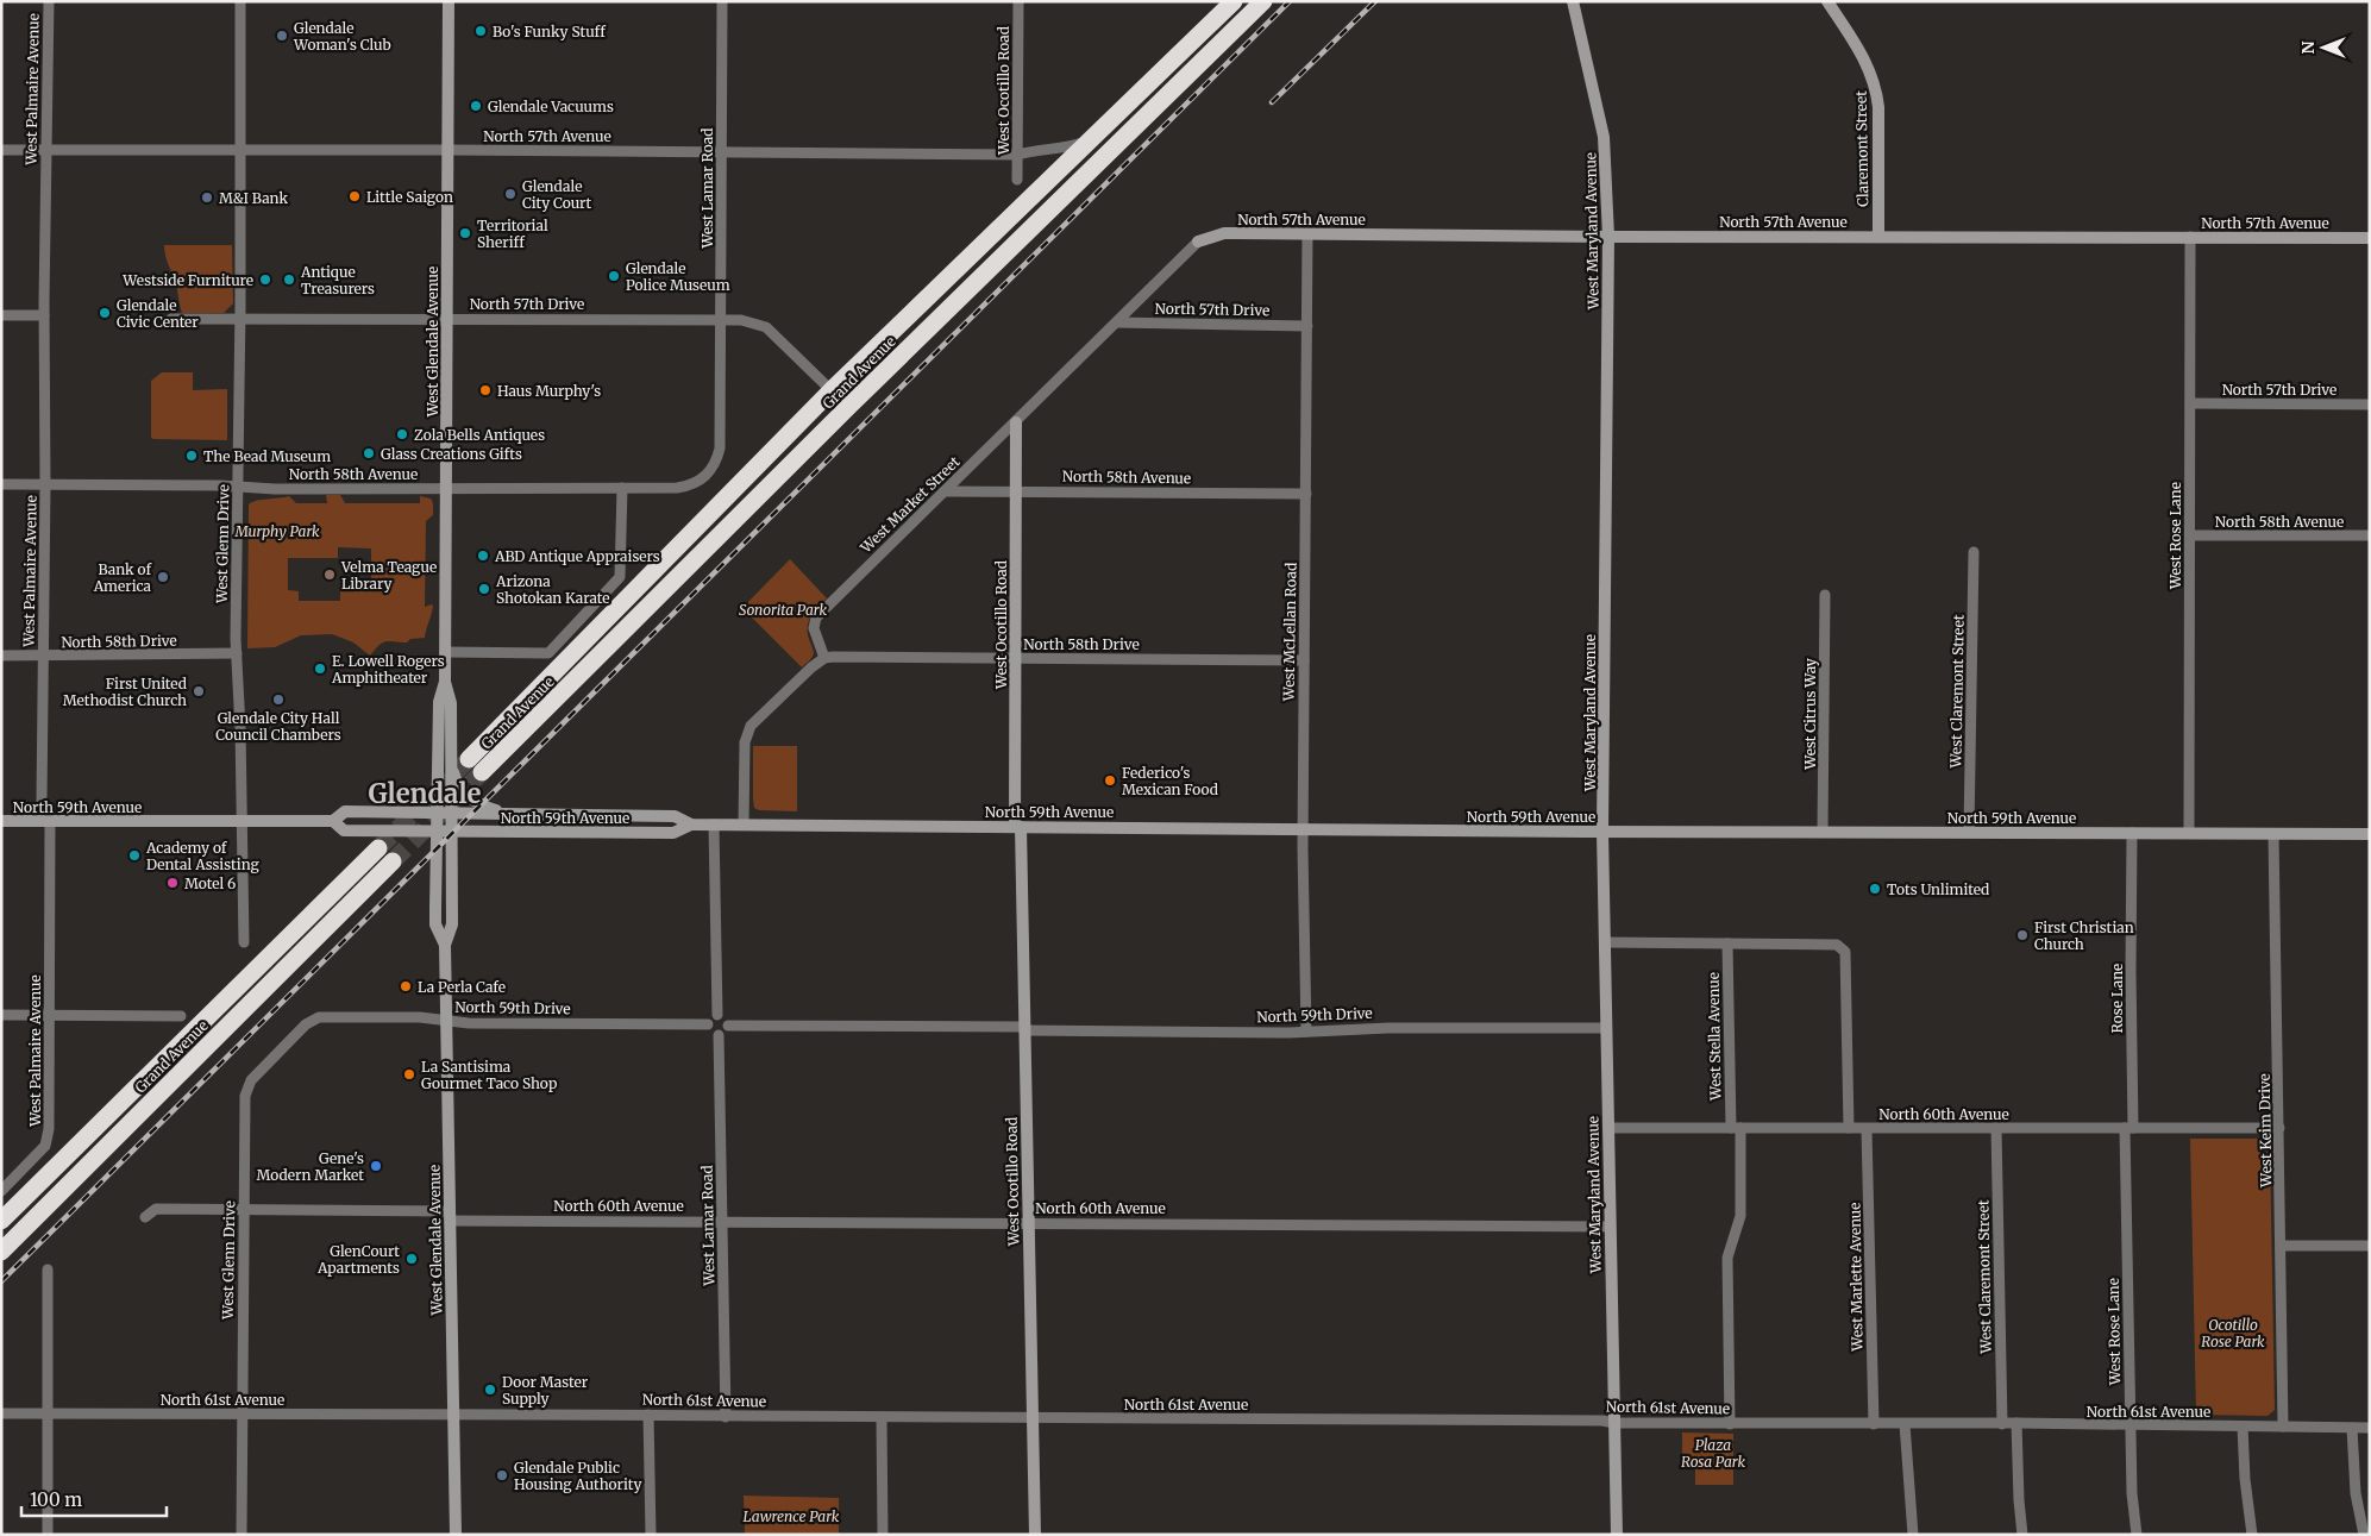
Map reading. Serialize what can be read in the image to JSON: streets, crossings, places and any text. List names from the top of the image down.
{
  "streets": {
    "highway": ["Grand Avenue"],
    "main road": [
      "West Ocotillo Road",
      "North 57th Avenue",
      "Claremont Street",
      "West Maryland Avenue",
      "West Glendale Avenue",
      "North 59th Avenue"
    ],
    "street": [
      "West Palmaire Avenue",
      "West Lamar Road",
      "North 57th Drive",
      "North 58th Avenue",
      "West Market Street",
      "West Rose Lane",
      "West Glenn Drive",
      "West McLellan Road",
      "North 58th Drive",
      "West Claremont Street",
      "West Citrus Way",
      "Rose Lane",
      "North 59th Drive",
      "West Stella Avenue",
      "North 60th Avenue",
      "West Keim Drive",
      "West Marlette Avenue",
      "North 61st Avenue"
    ]
  },
  "crossings": [
    ["West Palmaire Avenue", "North 57th Avenue"],
    ["West Palmaire Avenue", "North 58th Avenue"],
    ["West Palmaire Avenue", "North 58th Drive"],
    ["West Palmaire Avenue", "North 59th Avenue"],
    ["West Ocotillo Road", "North 57th Avenue"],
    ["West Ocotillo Road", "North 58th Avenue"],
    ["West Ocotillo Road", "West Market Street"],
    ["West Ocotillo Road", "North 58th Drive"],
    ["West Ocotillo Road", "North 59th Avenue"],
    ["West Ocotillo Road", "North 59th Drive"],
    ["West Ocotillo Road", "North 60th Avenue"],
    ["West Ocotillo Road", "North 61st Avenue"],
    ["North 57th Avenue", "Claremont Street"],
    ["North 57th Avenue", "West Lamar Road"],
    ["North 57th Avenue", "West Maryland Avenue"],
    ["North 57th Avenue", "West Glendale Avenue"],
    ["North 57th Avenue", "Grand Avenue"],
    ["North 57th Avenue", "West Market Street"],
    ["North 57th Avenue", "West Rose Lane"],
    ["North 57th Avenue", "West Glenn Drive"],
    ["North 57th Avenue", "West McLellan Road"],
    ["West Lamar Road", "North 57th Drive"],
    ["West Lamar Road", "North 58th Avenue"],
    ["West Lamar Road", "North 59th Drive"],
    ["West Lamar Road", "North 60th Avenue"],
    ["West Lamar Road", "North 61st Avenue"],
    ["West Maryland Avenue", "North 59th Avenue"],
    ["West Maryland Avenue", "North 59th Drive"],
    ["West Maryland Avenue", "North 60th Avenue"],
    ["West Maryland Avenue", "North 61st Avenue"],
    ["North 57th Drive", "West Glendale Avenue"],
    ["North 57th Drive", "Grand Avenue"],
    ["North 57th Drive", "West Market Street"],
    ["North 57th Drive", "West Rose Lane"],
    ["North 57th Drive", "West Glenn Drive"],
    ["North 57th Drive", "West McLellan Road"],
    ["West Glendale Avenue", "North 58th Avenue"],
    ["West Glendale Avenue", "North 59th Avenue"],
    ["West Glendale Avenue", "North 59th Drive"],
    ["West Glendale Avenue", "North 60th Avenue"],
    ["West Glendale Avenue", "North 61st Avenue"],
    ["North 58th Avenue", "West Market Street"],
    ["North 58th Avenue", "West Rose Lane"],
    ["North 58th Avenue", "West Glenn Drive"],
    ["North 58th Avenue", "West McLellan Road"],
    ["West Market Street", "North 58th Drive"],
    ["West Rose Lane", "North 59th Avenue"],
    ["West Rose Lane", "Rose Lane"],
    ["West Rose Lane", "North 60th Avenue"],
    ["West Rose Lane", "North 61st Avenue"],
    ["West Glenn Drive", "North 58th Drive"],
    ["West Glenn Drive", "North 59th Avenue"],
    ["West Glenn Drive", "North 59th Drive"],
    ["West Glenn Drive", "North 60th Avenue"],
    ["West Glenn Drive", "North 61st Avenue"],
    ["West McLellan Road", "North 58th Drive"],
    ["West McLellan Road", "North 59th Avenue"],
    ["West McLellan Road", "North 59th Drive"],
    ["West Claremont Street", "North 59th Avenue"],
    ["West Claremont Street", "North 60th Avenue"],
    ["West Claremont Street", "North 61st Avenue"],
    ["West Citrus Way", "North 59th Avenue"],
    ["North 59th Avenue", "Rose Lane"],
    ["North 59th Avenue", "West Keim Drive"],
    ["Rose Lane", "North 60th Avenue"],
    ["West Stella Avenue", "North 60th Avenue"],
    ["West Stella Avenue", "North 61st Avenue"],
    ["North 60th Avenue", "West Keim Drive"],
    ["North 60th Avenue", "West Marlette Avenue"],
    ["West Keim Drive", "North 61st Avenue"],
    ["West Marlette Avenue", "North 61st Avenue"]
  ],
  "districts": ["Glendale"],
  "parks": [
    "Murphy Park",
    "Sonorita Park",
    "Ocotillo Rose Park",
    "Plaza Rosa Park",
    "Lawrence Park"
  ],
  "places": [
    "Bo's Funky Stuff",
    "Glendale Woman's Club",
    "Glendale Vacuums",
    "Glendale City Court",
    "Little Saigon",
    "M&I Bank",
    "Territorial Sheriff",
    "Glendale Police Museum",
    "Westside Furniture",
    "Antique Treasurers",
    "Glendale Civic Center",
    "Haus Murphy's",
    "Zola Bells Antiques",
    "Glass Creations Gifts",
    "The Bead Museum",
    "ABD Antique Appraisers",
    "Velma Teague Library",
    "Bank of America",
    "Arizona Shotokan Karate",
    "E. Lowell Rogers Amphitheater",
    "First United Methodist Church",
    "Glendale City Hall Council Chambers",
    "Federico's Mexican Food",
    "Academy of Dental Assisting",
    "Motel 6",
    "Tots Unlimited",
    "First Christian Church",
    "La Perla Cafe",
    "La Santisima Gourmet Taco Shop",
    "Gene's Modern Market",
    "GlenCourt Apartments",
    "Door Master Supply",
    "Glendale Public Housing Authority"
  ],
  "scale_bar": "100 m",
  "north": "left"
}
